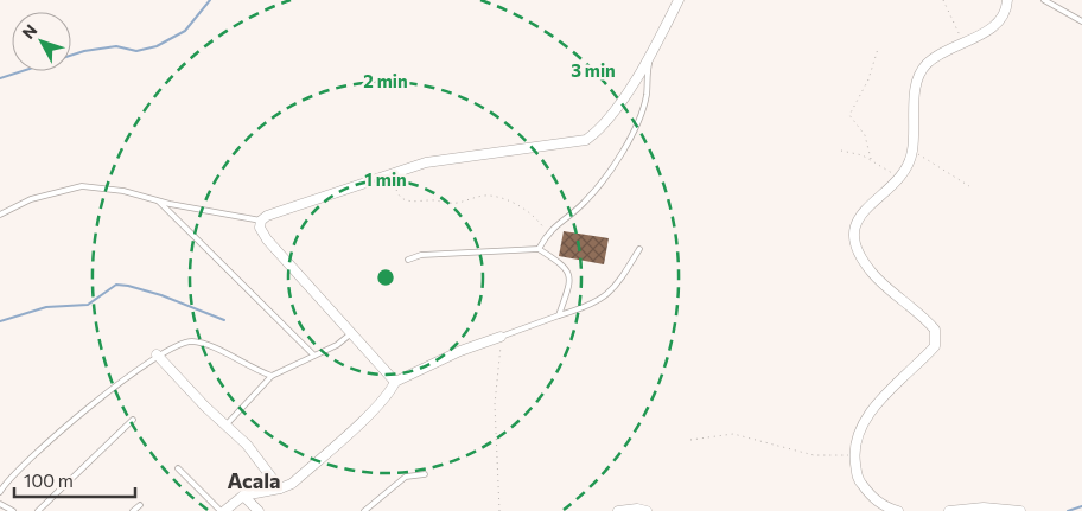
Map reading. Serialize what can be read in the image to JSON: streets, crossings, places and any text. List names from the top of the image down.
{
  "districts": ["Acala"],
  "scale_bar": "100 m",
  "north": "top left",
  "rings": ["3 min", "2 min", "1 min"]
}
